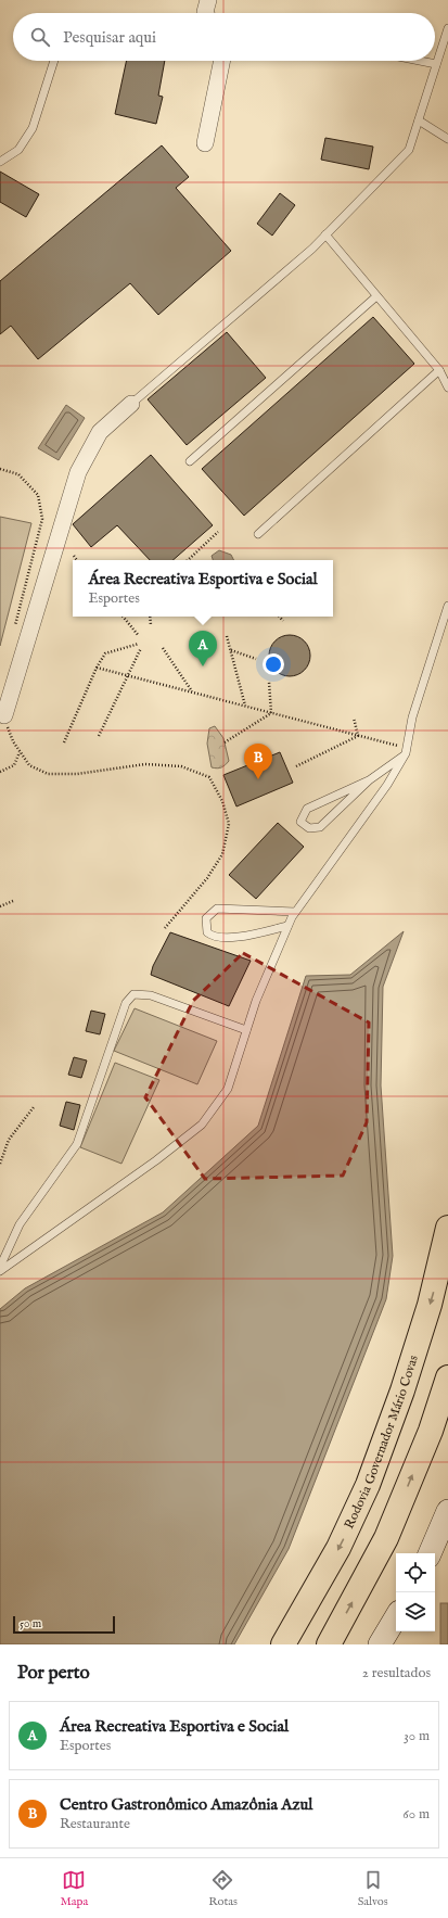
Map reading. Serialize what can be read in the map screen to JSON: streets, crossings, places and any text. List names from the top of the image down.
{
  "streets": {
    "highway": ["Rodovia Governador Mário Covas"]
  },
  "scale_bar": "50 m",
  "page": {
    "search": "Pesquisar aqui",
    "popup": ["Área Recreativa Esportiva e Social", "Esportes"],
    "pins": ["A", "B"],
    "scale": "50 m",
    "heading": ["Por perto", "2 resultados"],
    "list": [
      {
        "mark": "A",
        "name": "Área Recreativa Esportiva e Social",
        "note": "Esportes",
        "value": "30 m"
      },
      {
        "mark": "B",
        "name": "Centro Gastronômico Amazônia Azul",
        "note": "Restaurante",
        "value": "60 m"
      }
    ],
    "nav": ["Mapa", "Rotas", "Salvos"]
  }
}
